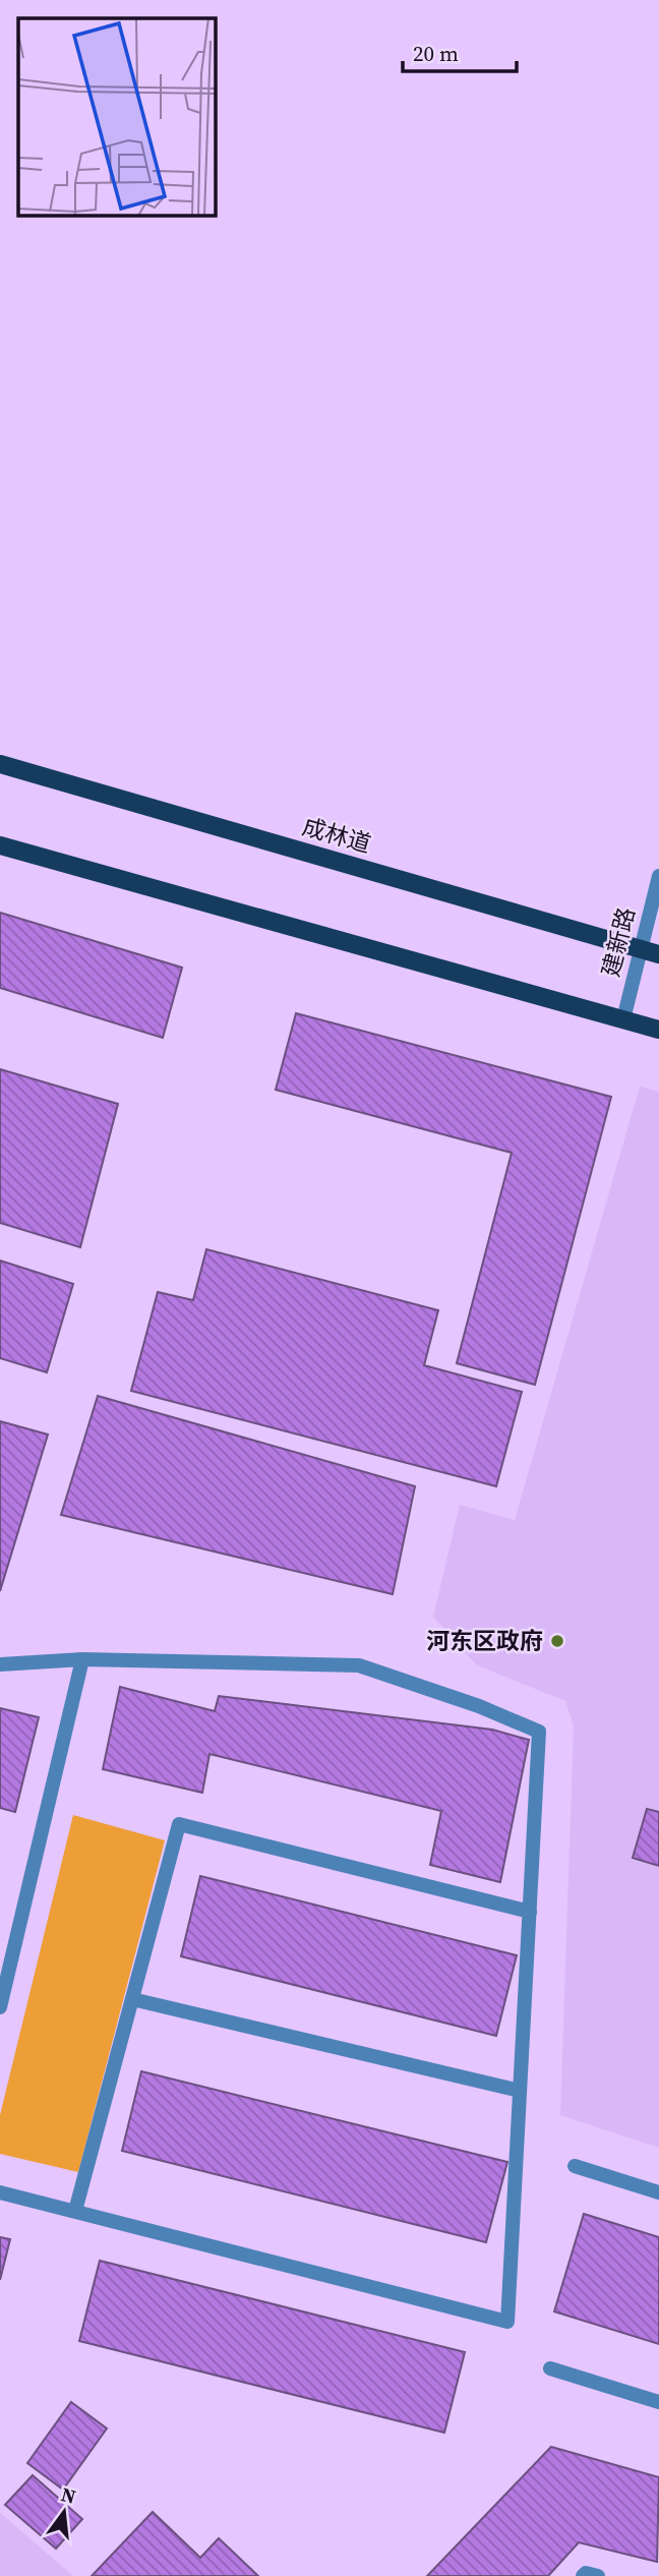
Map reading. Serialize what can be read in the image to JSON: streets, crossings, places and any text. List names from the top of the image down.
{
  "streets": {
    "main road": ["成林道"],
    "street": ["建新路"]
  },
  "crossings": [
    ["成林道", "建新路"]
  ],
  "places": ["河东区政府"],
  "scale_bar": "20 m",
  "north": "top"
}
